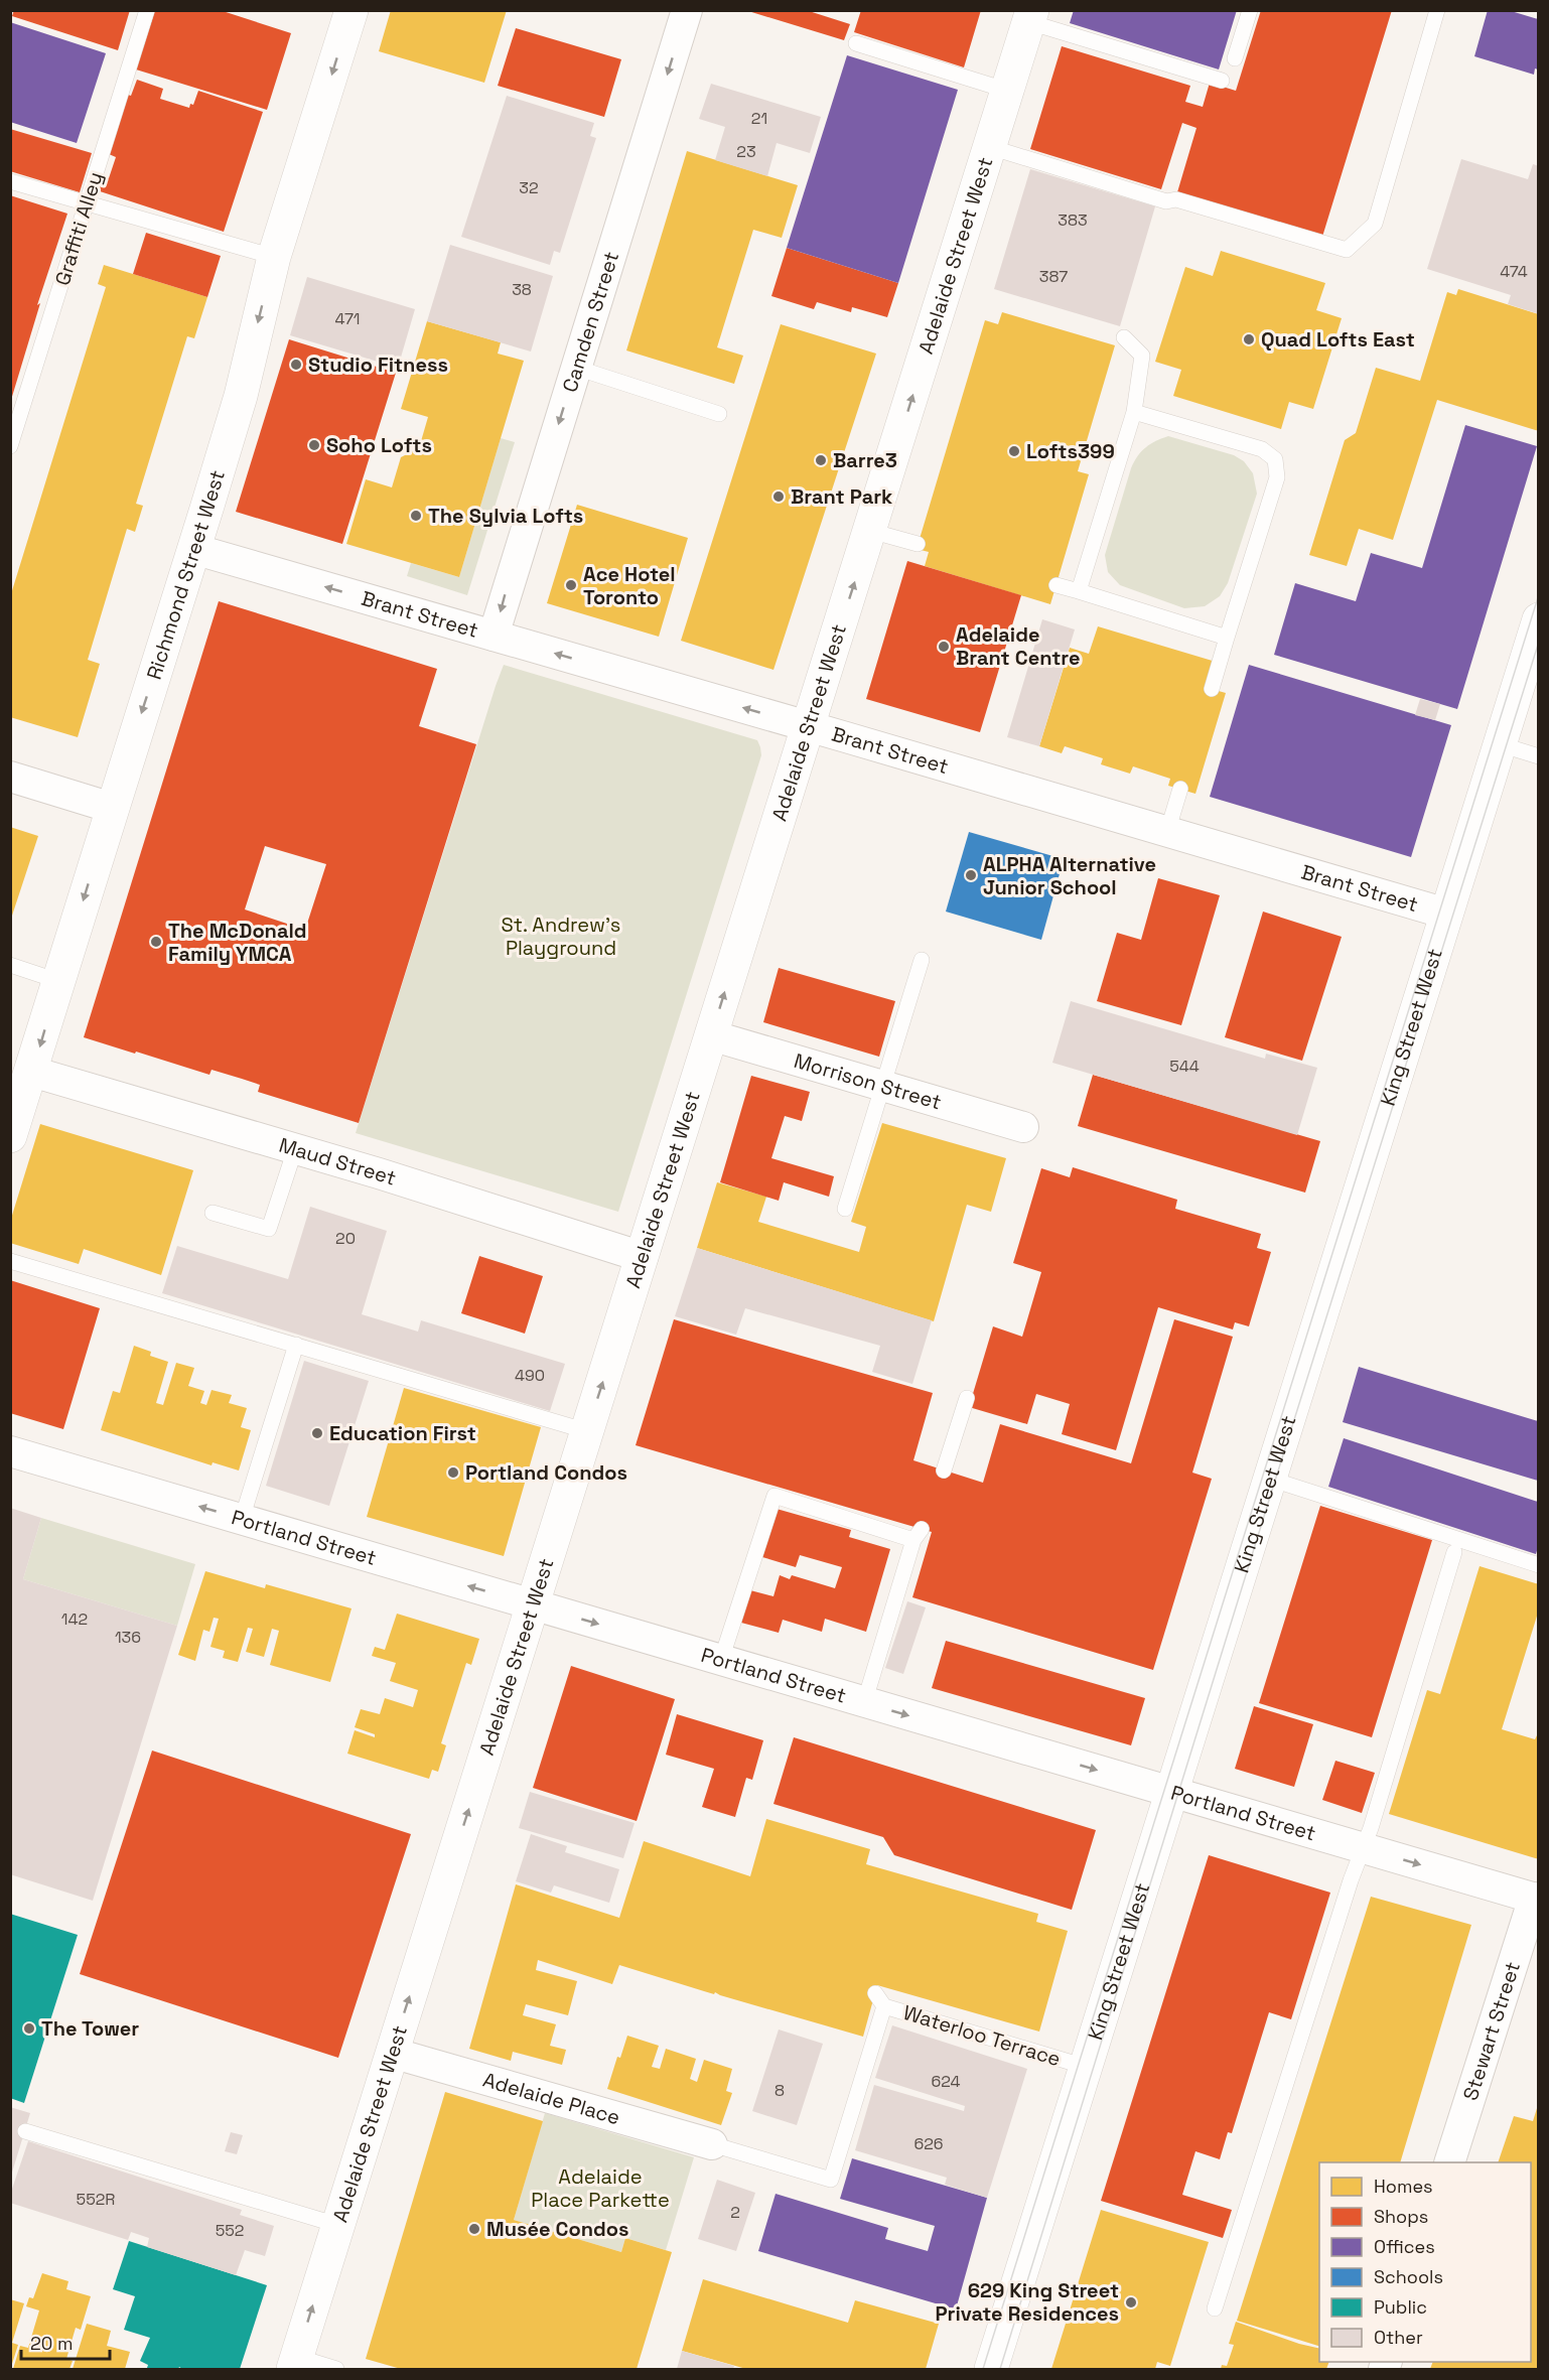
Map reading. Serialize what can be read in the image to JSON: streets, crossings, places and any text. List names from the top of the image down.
{
  "streets": {
    "main road": ["Adelaide Street West", "Richmond Street West", "King Street West"],
    "street": [
      "Camden Street",
      "Brant Street",
      "Morrison Street",
      "Maud Street",
      "Portland Street",
      "Stewart Street",
      "Adelaide Place"
    ],
    "lane": ["Graffiti Alley", "Waterloo Terrace"]
  },
  "crossings": [
    ["Adelaide Street West", "Brant Street"],
    ["Adelaide Street West", "Morrison Street"],
    ["Adelaide Street West", "Maud Street"],
    ["Adelaide Street West", "Portland Street"],
    ["Adelaide Street West", "Adelaide Place"],
    ["Camden Street", "Brant Street"],
    ["Richmond Street West", "Brant Street"],
    ["Richmond Street West", "Maud Street"],
    ["Brant Street", "King Street West"],
    ["King Street West", "Portland Street"],
    ["King Street West", "Waterloo Terrace"],
    ["Portland Street", "Stewart Street"],
    ["Waterloo Terrace", "Adelaide Place"]
  ],
  "one_way": [
    "Adelaide Street West",
    "Camden Street",
    "Richmond Street West",
    "Brant Street"
  ],
  "parks": ["St. Andrew's Playground", "Adelaide Place Parkette"],
  "places": [
    "Quad Lofts East",
    "Studio Fitness",
    "Soho Lofts",
    "Lofts399",
    "Barre3",
    "Brant Park",
    "The Sylvia Lofts",
    "Ace Hotel Toronto",
    "Adelaide Brant Centre",
    "ALPHA Alternative Junior School",
    "The McDonald Family YMCA",
    "Education First",
    "Portland Condos",
    "The Tower",
    "Musée Condos",
    "629 King Street Private Residences"
  ],
  "house_numbers": [
    "21",
    "23",
    "32",
    "383",
    "474",
    "387",
    "38",
    "471",
    "544",
    "20",
    "490",
    "142",
    "136",
    "624",
    "8",
    "626",
    "552R",
    "2",
    "552"
  ],
  "legend": [
    "Homes",
    "Shops",
    "Offices",
    "Schools",
    "Public",
    "Other"
  ],
  "scale_bar": "20 m"
}
